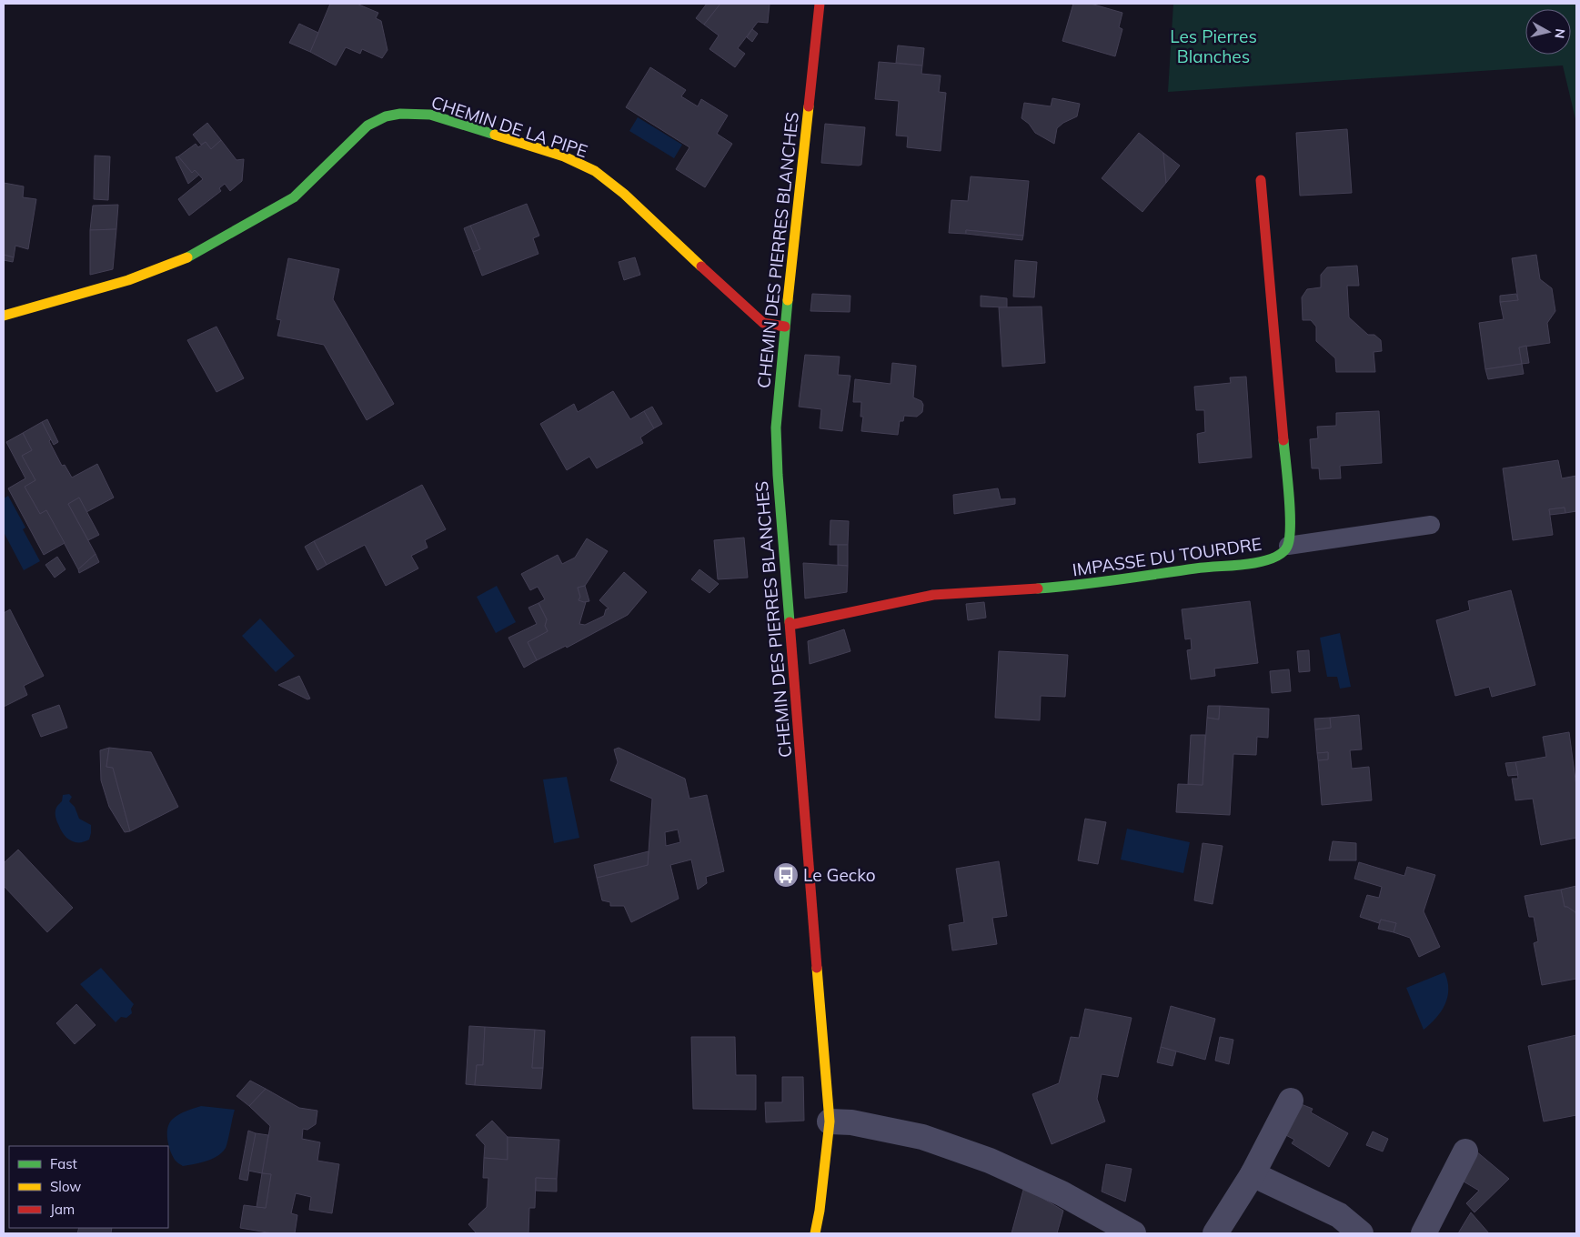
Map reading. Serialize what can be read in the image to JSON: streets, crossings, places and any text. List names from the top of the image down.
{
  "streets": {
    "street": ["CHEMIN DE LA PIPE", "CHEMIN DES PIERRES BLANCHES", "IMPASSE DU TOURDRE"]
  },
  "crossings": [
    ["CHEMIN DE LA PIPE", "CHEMIN DES PIERRES BLANCHES"],
    ["CHEMIN DES PIERRES BLANCHES", "IMPASSE DU TOURDRE"]
  ],
  "parks": ["Les Pierres Blanches"],
  "places": {
    "bus stop": ["Le Gecko"]
  },
  "legend": ["Fast", "Slow", "Jam"],
  "north": "right"
}
